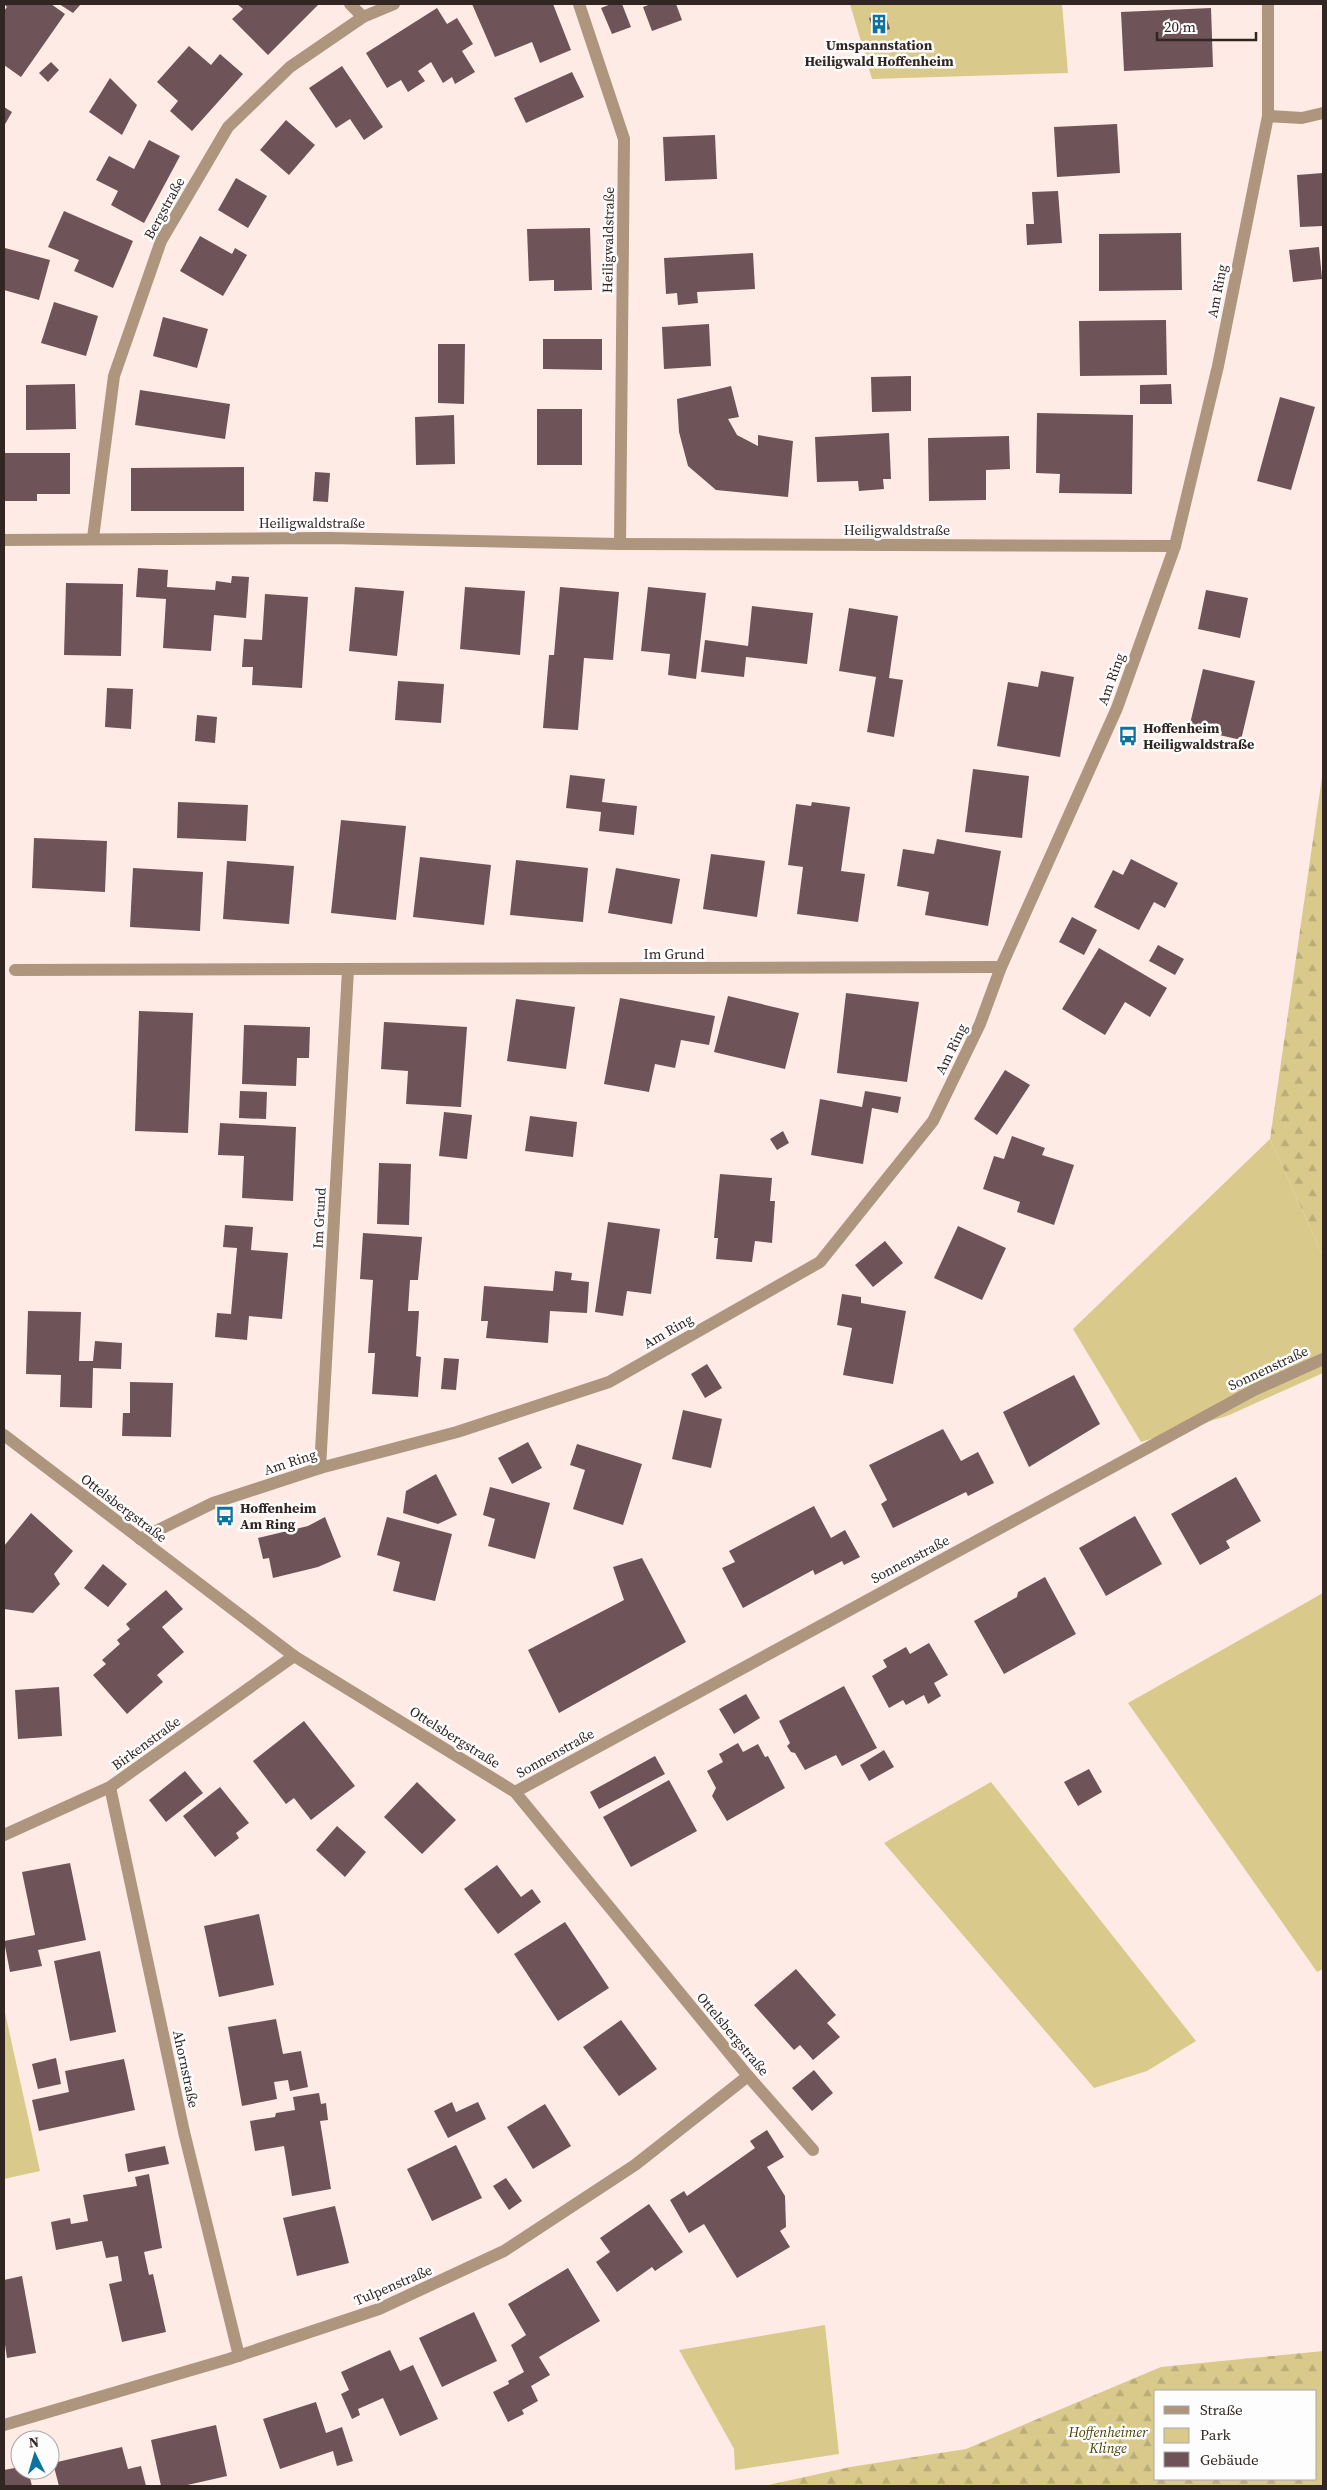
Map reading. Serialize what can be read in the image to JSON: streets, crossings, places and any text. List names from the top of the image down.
{
  "streets": {
    "street": [
      "Bergstraße",
      "Heiligwaldstraße",
      "Am Ring",
      "Im Grund",
      "Sonnenstraße",
      "Ottelsbergstraße",
      "Birkenstraße",
      "Ahornstraße",
      "Tulpenstraße"
    ]
  },
  "crossings": [
    ["Bergstraße", "Heiligwaldstraße"],
    ["Heiligwaldstraße", "Am Ring"],
    ["Am Ring", "Im Grund"],
    ["Am Ring", "Ottelsbergstraße"],
    ["Sonnenstraße", "Ottelsbergstraße"],
    ["Ottelsbergstraße", "Birkenstraße"],
    ["Ottelsbergstraße", "Tulpenstraße"],
    ["Birkenstraße", "Ahornstraße"],
    ["Ahornstraße", "Tulpenstraße"]
  ],
  "parks": ["Hoffenheimer Klinge"],
  "places": {
    "building": ["Umspannstation Heiligwald Hoffenheim"],
    "bus stop": ["Hoffenheim Heiligwaldstraße", "Hoffenheim Am Ring"]
  },
  "legend": ["Straße", "Park", "Gebäude"],
  "scale_bar": "20 m",
  "north": "top"
}
